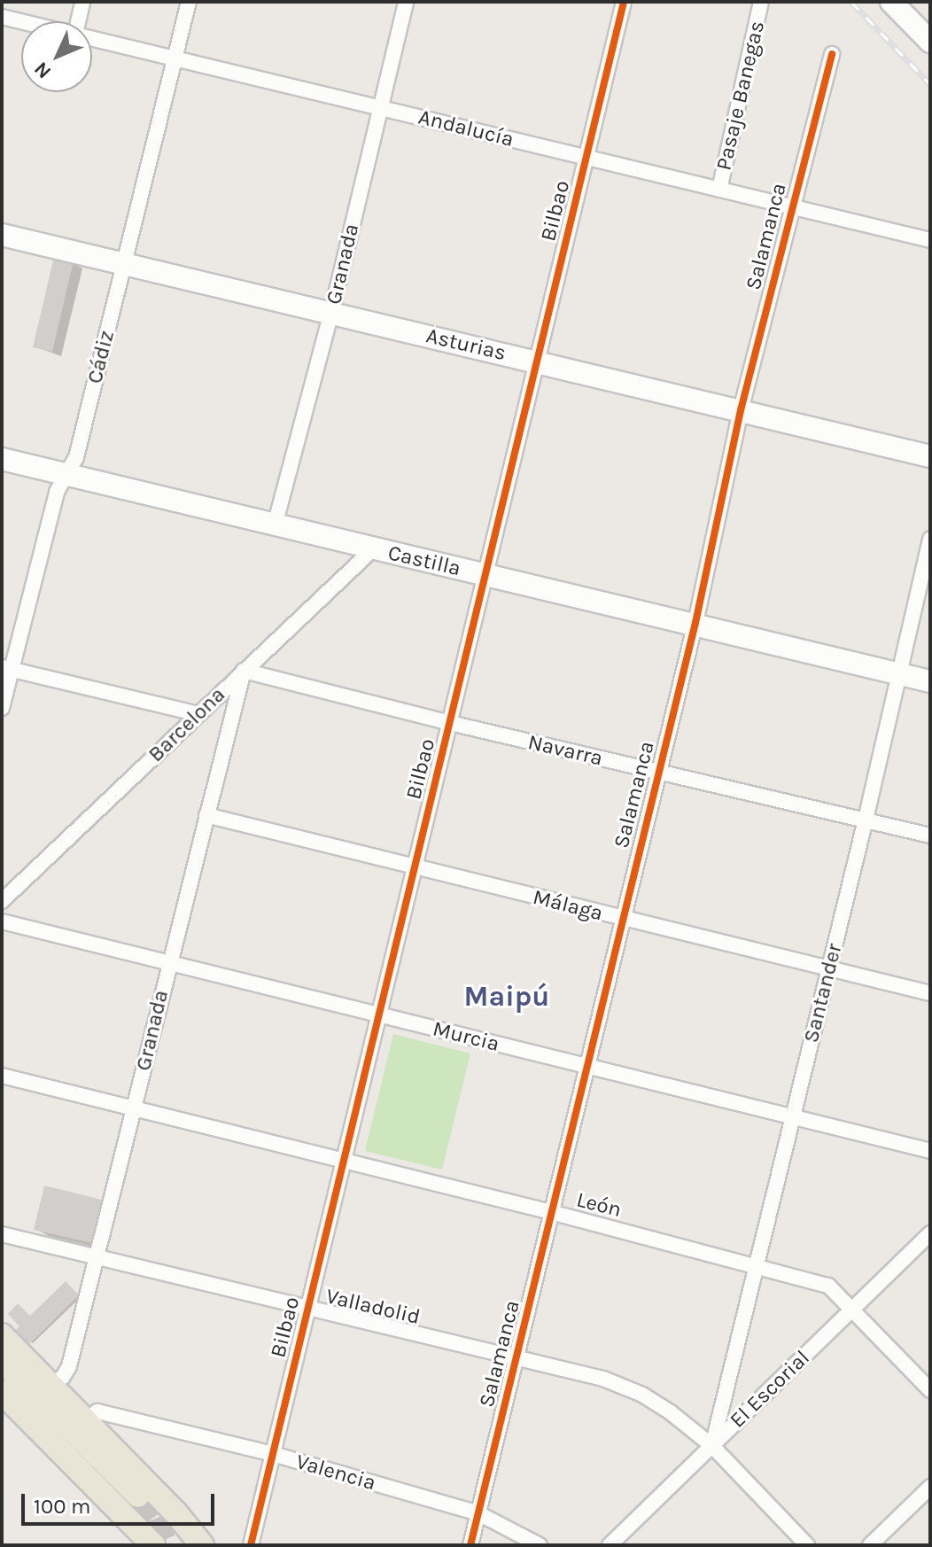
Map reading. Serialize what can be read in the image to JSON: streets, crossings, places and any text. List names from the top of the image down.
{
  "streets": {
    "street": [
      "Pasaje Banegas",
      "Andalucía",
      "Bilbao",
      "Salamanca",
      "Granada",
      "Asturias",
      "Cádiz",
      "Castilla",
      "Barcelona",
      "Navarra",
      "Málaga",
      "Santander",
      "Murcia",
      "León",
      "Valladolid",
      "El Escorial",
      "Valencia"
    ]
  },
  "crossings": [
    ["Pasaje Banegas", "Andalucía"],
    ["Andalucía", "Bilbao"],
    ["Andalucía", "Salamanca"],
    ["Andalucía", "Granada"],
    ["Andalucía", "Cádiz"],
    ["Bilbao", "Asturias"],
    ["Bilbao", "Castilla"],
    ["Bilbao", "Navarra"],
    ["Bilbao", "Málaga"],
    ["Bilbao", "Murcia"],
    ["Bilbao", "León"],
    ["Bilbao", "Valladolid"],
    ["Bilbao", "Valencia"],
    ["Salamanca", "Asturias"],
    ["Salamanca", "Castilla"],
    ["Salamanca", "Navarra"],
    ["Salamanca", "Málaga"],
    ["Salamanca", "Murcia"],
    ["Salamanca", "León"],
    ["Salamanca", "Valladolid"],
    ["Salamanca", "Valencia"],
    ["Granada", "Asturias"],
    ["Granada", "Castilla"],
    ["Granada", "Barcelona"],
    ["Granada", "Navarra"],
    ["Granada", "Málaga"],
    ["Granada", "Murcia"],
    ["Granada", "León"],
    ["Granada", "Valladolid"],
    ["Asturias", "Cádiz"],
    ["Cádiz", "Castilla"],
    ["Castilla", "Barcelona"],
    ["Castilla", "Santander"],
    ["Barcelona", "Navarra"],
    ["Navarra", "Santander"],
    ["Málaga", "Santander"],
    ["Santander", "Murcia"],
    ["Santander", "León"],
    ["Santander", "Valladolid"],
    ["Santander", "El Escorial"],
    ["León", "El Escorial"],
    ["Valladolid", "El Escorial"]
  ],
  "districts": ["Maipú"],
  "scale_bar": "100 m",
  "north": "bottom left"
}
